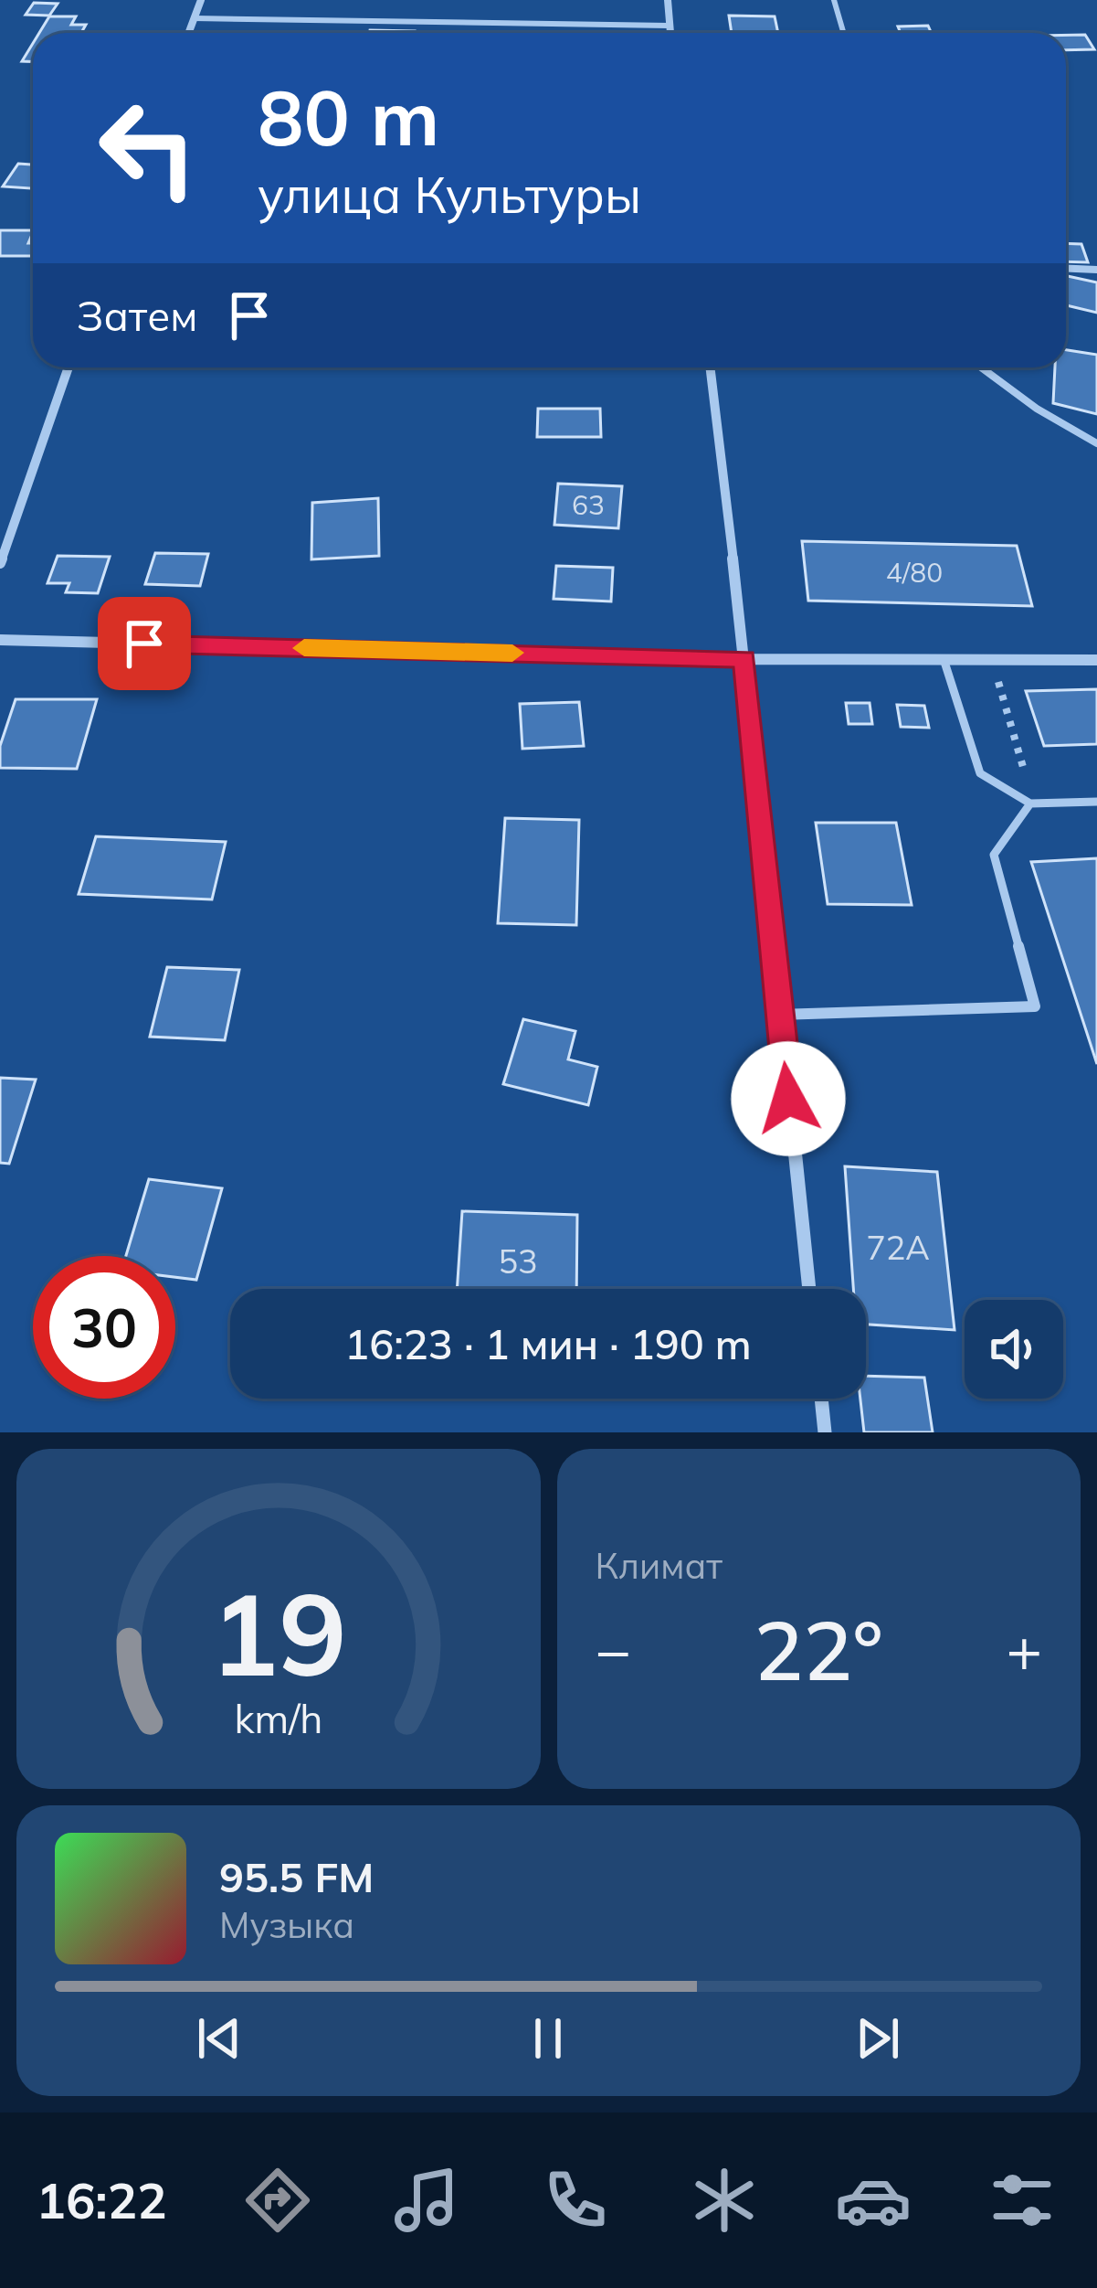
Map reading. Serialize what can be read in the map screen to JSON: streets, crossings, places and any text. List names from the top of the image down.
{
  "house_numbers": [
    "63",
    "4/80",
    "72А",
    "53"
  ],
  "page": {
    "turn": ["80 m", "улица Культуры"],
    "then": "Затем",
    "limit": "30",
    "trip": "16:23 · 1 мин · 190 m",
    "tile": "Климат",
    "heat": ["−", "22°", "+"],
    "song": ["95.5 FM", "Музыка"],
    "tabs": "16:22",
    "gauge": ["19", "km/h"]
  }
}
